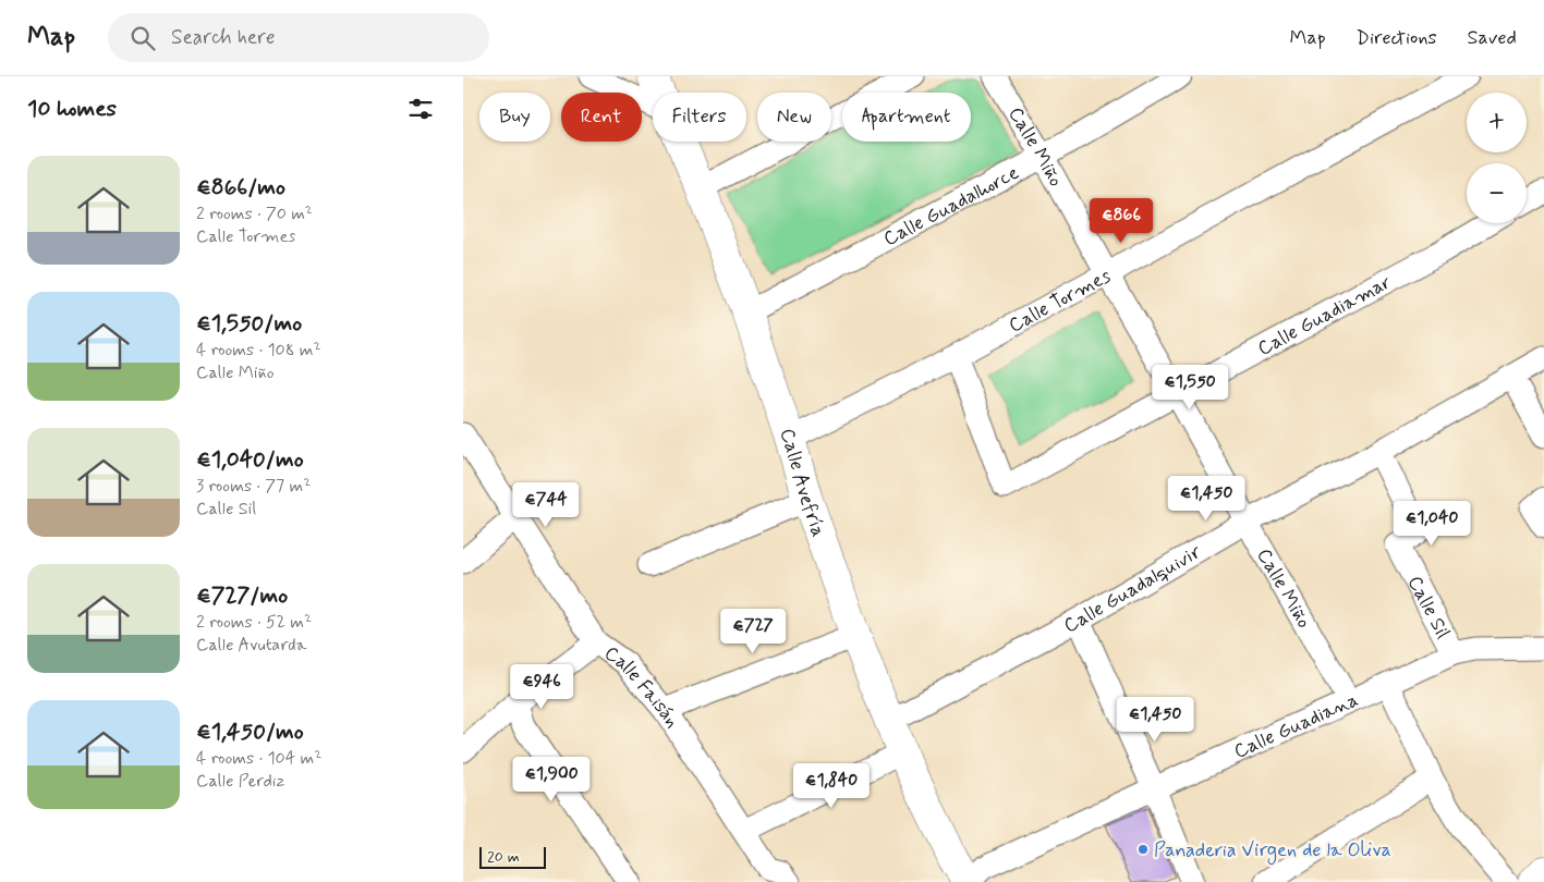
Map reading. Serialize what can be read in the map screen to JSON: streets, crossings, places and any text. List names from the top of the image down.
{
  "streets": {
    "street": [
      "Calle Miño",
      "Calle Guadalhorce",
      "Calle Tormes",
      "Calle Guadiamar",
      "Calle Avefría",
      "Calle Guadalquivir",
      "Calle Sil",
      "Calle Faisán",
      "Calle Guadiana"
    ]
  },
  "crossings": [
    ["Calle Miño", "Calle Guadalhorce"],
    ["Calle Miño", "Calle Tormes"],
    ["Calle Miño", "Calle Guadiamar"],
    ["Calle Miño", "Calle Guadalquivir"],
    ["Calle Miño", "Calle Guadiana"],
    ["Calle Guadalhorce", "Calle Avefría"],
    ["Calle Tormes", "Calle Guadiamar"],
    ["Calle Tormes", "Calle Avefría"],
    ["Calle Avefría", "Calle Guadalquivir"],
    ["Calle Avefría", "Calle Guadiana"],
    ["Calle Guadalquivir", "Calle Sil"],
    ["Calle Sil", "Calle Guadiana"]
  ],
  "places": ["Panaderia Virgen de la Oliva"],
  "scale_bar": "20 m",
  "page": {
    "header": "Map",
    "search": "Search here",
    "nav": ["Map", "Directions", "Saved"],
    "heading": "10 homes",
    "map_buttons": ["+", "−"],
    "chip": [
      "Buy",
      "Rent",
      "Filters",
      "New",
      "Apartment"
    ],
    "list": [
      {
        "name": "€866/mo",
        "note": "2 rooms · 70 m² · Calle Tormes"
      },
      {
        "name": "€1,550/mo",
        "note": "4 rooms · 108 m² · Calle Miño"
      },
      {
        "name": "€1,040/mo",
        "note": "3 rooms · 77 m² · Calle Sil"
      },
      {
        "name": "€727/mo",
        "note": "2 rooms · 52 m² · Calle Avutarda"
      },
      {
        "name": "€1,450/mo",
        "note": "4 rooms · 104 m² · Calle Perdiz"
      }
    ],
    "price": [
      "€866",
      "€1,550",
      "€1,450",
      "€744",
      "€1,040",
      "€727",
      "€946",
      "€1,450",
      "€1,900",
      "€1,840"
    ],
    "scale": "20 m"
  }
}
